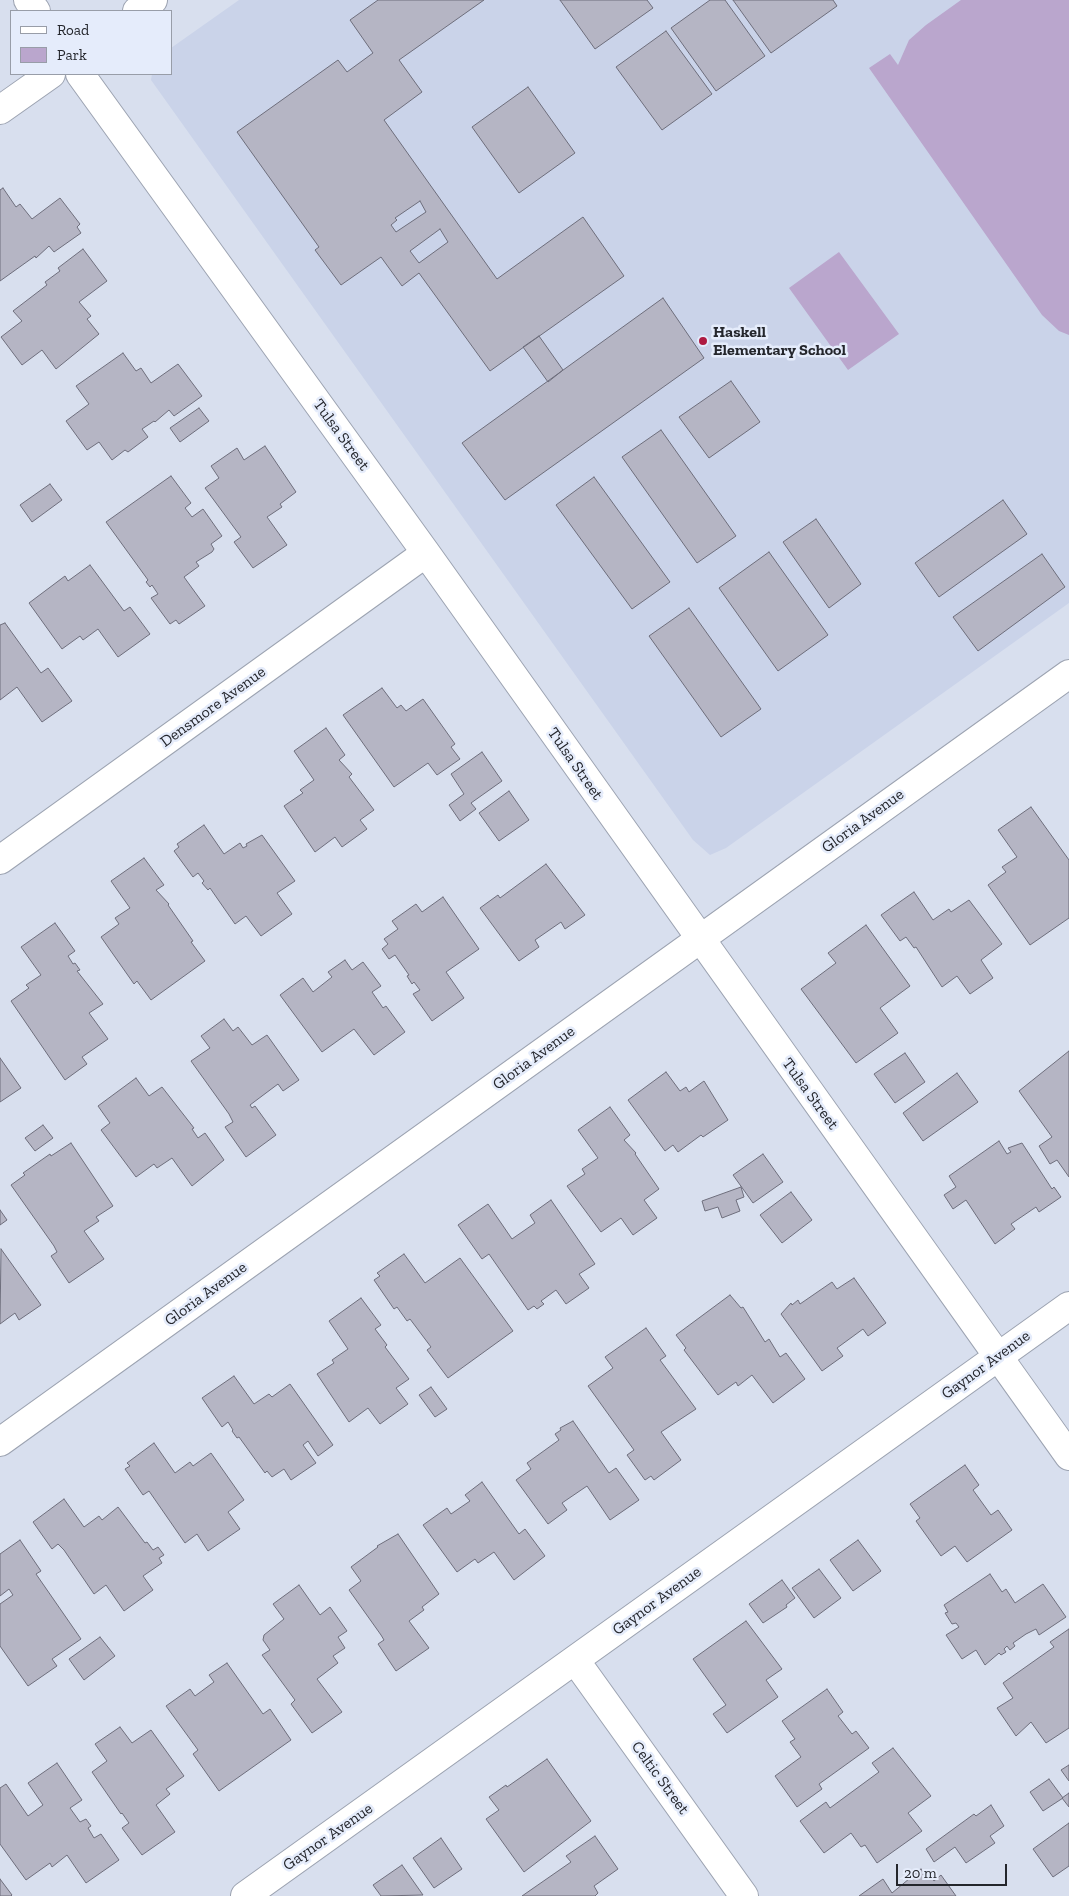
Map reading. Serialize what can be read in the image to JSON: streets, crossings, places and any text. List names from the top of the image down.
{
  "streets": {
    "street": [
      "Tulsa Street",
      "Densmore Avenue",
      "Gloria Avenue",
      "Gaynor Avenue",
      "Celtic Street"
    ]
  },
  "crossings": [
    ["Tulsa Street", "Densmore Avenue"],
    ["Tulsa Street", "Gloria Avenue"],
    ["Tulsa Street", "Gaynor Avenue"],
    ["Gaynor Avenue", "Celtic Street"]
  ],
  "places": ["Haskell Elementary School"],
  "legend": ["Road", "Park"],
  "scale_bar": "20 m"
}
